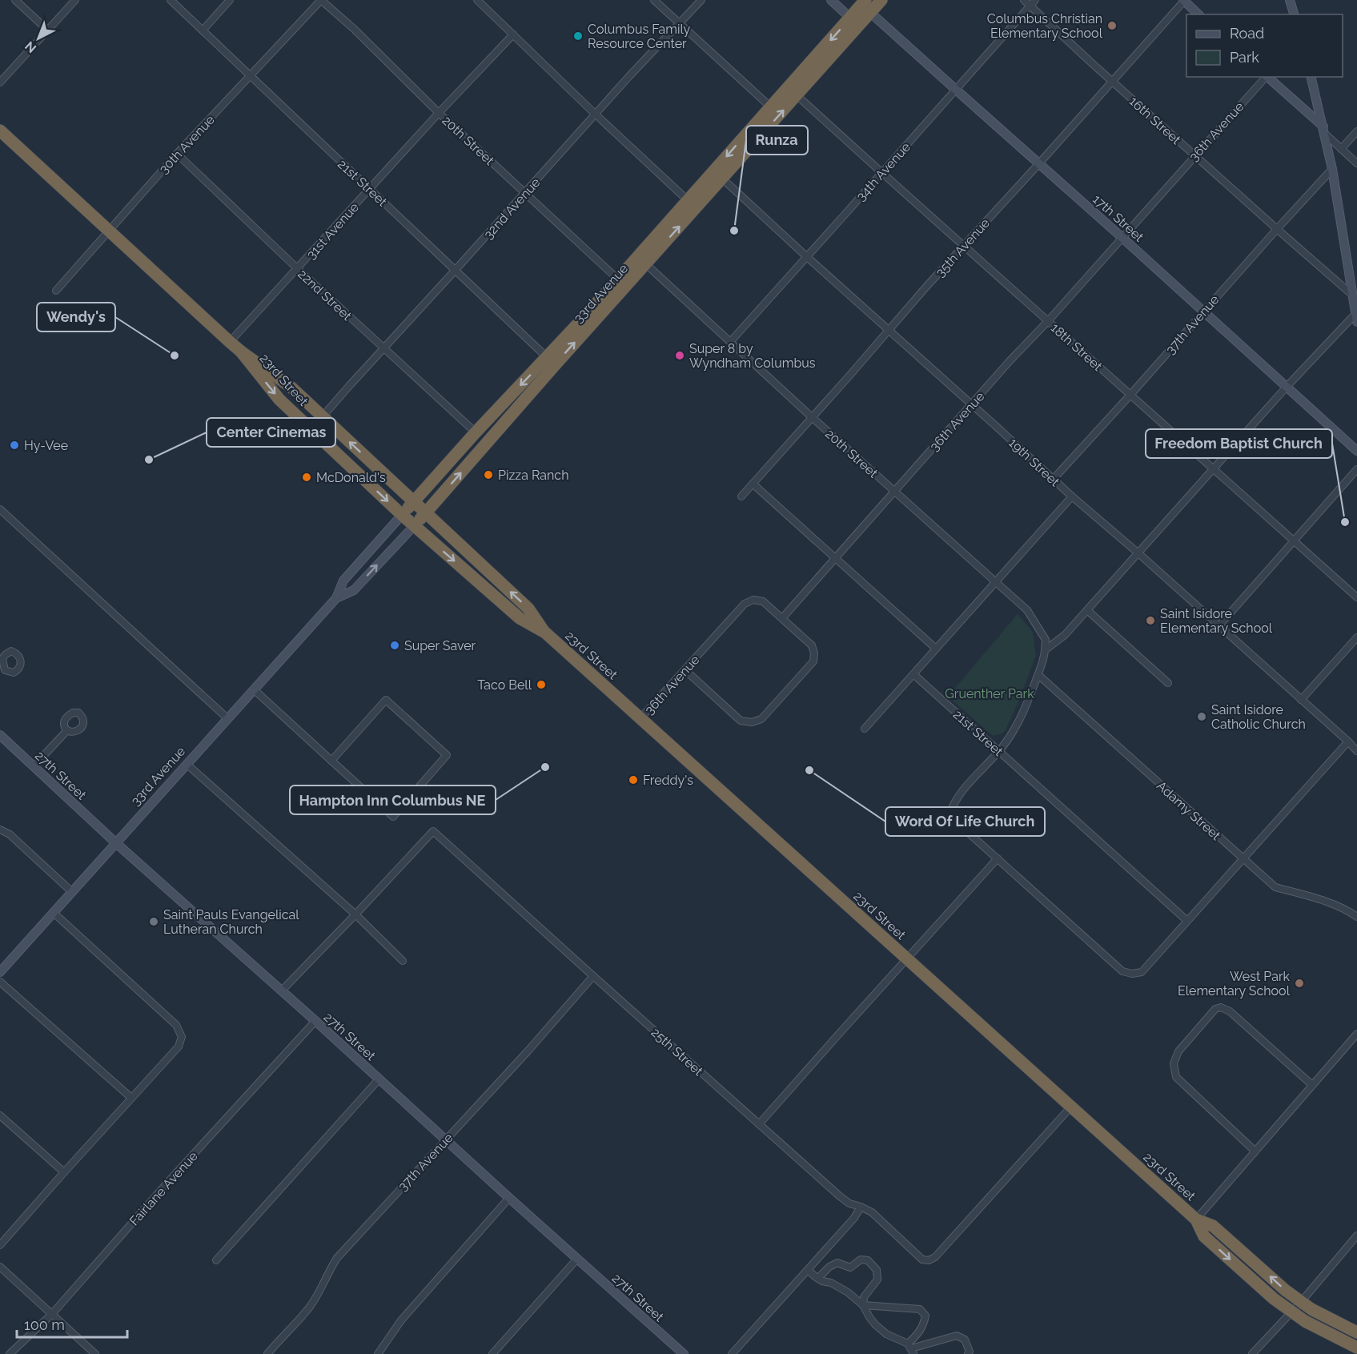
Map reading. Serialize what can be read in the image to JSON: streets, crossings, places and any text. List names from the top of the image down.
{
  "streets": {
    "highway": ["33rd Avenue", "23rd Street"],
    "street": [
      "16th Street",
      "36th Avenue",
      "20th Street",
      "30th Avenue",
      "34th Avenue",
      "21st Street",
      "32nd Avenue",
      "17th Street",
      "31st Avenue",
      "35th Avenue",
      "22nd Street",
      "37th Avenue",
      "18th Street",
      "19th Street",
      "27th Street",
      "Adamy Street",
      "25th Street",
      "Fairlane Avenue"
    ]
  },
  "crossings": [
    ["16th Street", "36th Avenue"],
    ["16th Street", "34th Avenue"],
    ["16th Street", "35th Avenue"],
    ["16th Street", "37th Avenue"],
    ["36th Avenue", "20th Street"],
    ["36th Avenue", "17th Street"],
    ["36th Avenue", "18th Street"],
    ["36th Avenue", "23rd Street"],
    ["36th Avenue", "19th Street"],
    ["20th Street", "30th Avenue"],
    ["20th Street", "34th Avenue"],
    ["20th Street", "32nd Avenue"],
    ["20th Street", "31st Avenue"],
    ["20th Street", "35th Avenue"],
    ["20th Street", "33rd Avenue"],
    ["30th Avenue", "21st Street"],
    ["30th Avenue", "22nd Street"],
    ["30th Avenue", "23rd Street"],
    ["34th Avenue", "17th Street"],
    ["34th Avenue", "18th Street"],
    ["34th Avenue", "19th Street"],
    ["21st Street", "32nd Avenue"],
    ["21st Street", "31st Avenue"],
    ["21st Street", "33rd Avenue"],
    ["32nd Avenue", "22nd Street"],
    ["32nd Avenue", "23rd Street"],
    ["17th Street", "35th Avenue"],
    ["17th Street", "33rd Avenue"],
    ["17th Street", "37th Avenue"],
    ["31st Avenue", "22nd Street"],
    ["31st Avenue", "23rd Street"],
    ["35th Avenue", "18th Street"],
    ["35th Avenue", "19th Street"],
    ["33rd Avenue", "22nd Street"],
    ["33rd Avenue", "18th Street"],
    ["33rd Avenue", "23rd Street"],
    ["33rd Avenue", "19th Street"],
    ["33rd Avenue", "27th Street"],
    ["37th Avenue", "18th Street"],
    ["37th Avenue", "19th Street"],
    ["37th Avenue", "27th Street"],
    ["37th Avenue", "25th Street"],
    ["23rd Street", "25th Street"],
    ["27th Street", "Fairlane Avenue"]
  ],
  "parks": ["Gruenther Park"],
  "places": [
    "Columbus Christian Elementary School",
    "Columbus Family Resource Center",
    "Runza",
    "Wendy's",
    "Super 8 by Wyndham Columbus",
    "Hy-Vee",
    "Center Cinemas",
    "Pizza Ranch",
    "McDonald's",
    "Freedom Baptist Church",
    "Saint Isidore Elementary School",
    "Super Saver",
    "Taco Bell",
    "Saint Isidore Catholic Church",
    "Hampton Inn Columbus NE",
    "Word Of Life Church",
    "Freddy's",
    "Saint Pauls Evangelical Lutheran Church",
    "West Park Elementary School"
  ],
  "legend": ["Road", "Park"],
  "scale_bar": "100 m",
  "north": "bottom left"
}
